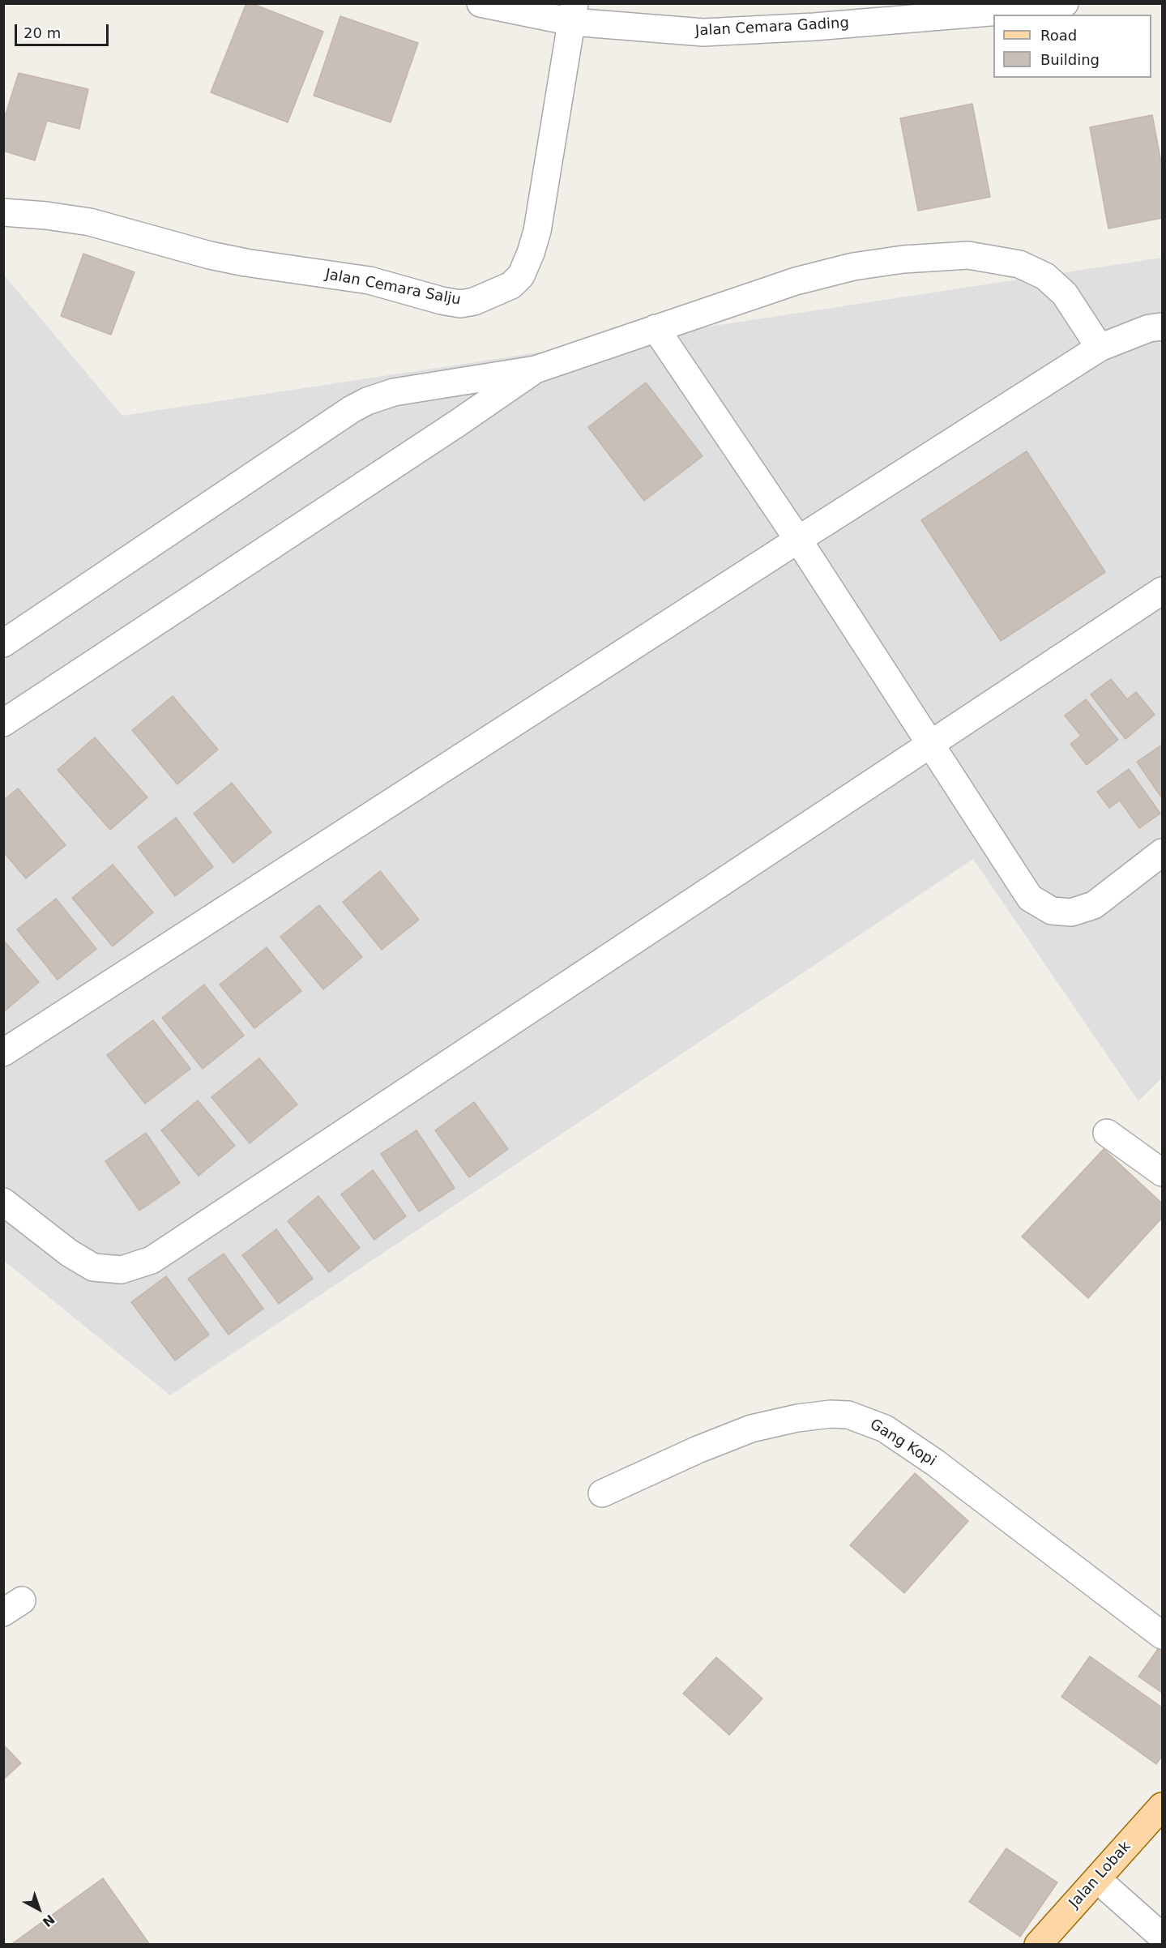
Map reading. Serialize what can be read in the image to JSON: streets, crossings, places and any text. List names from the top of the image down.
{
  "streets": {
    "main road": ["Jalan Lobak"],
    "street": ["Jalan Cemara Gading", "Jalan Cemara Salju", "Gang Kopi"]
  },
  "crossings": [
    ["Jalan Cemara Gading", "Jalan Cemara Salju"]
  ],
  "legend": ["Road", "Building"],
  "scale_bar": "20 m",
  "north": "bottom right"
}
